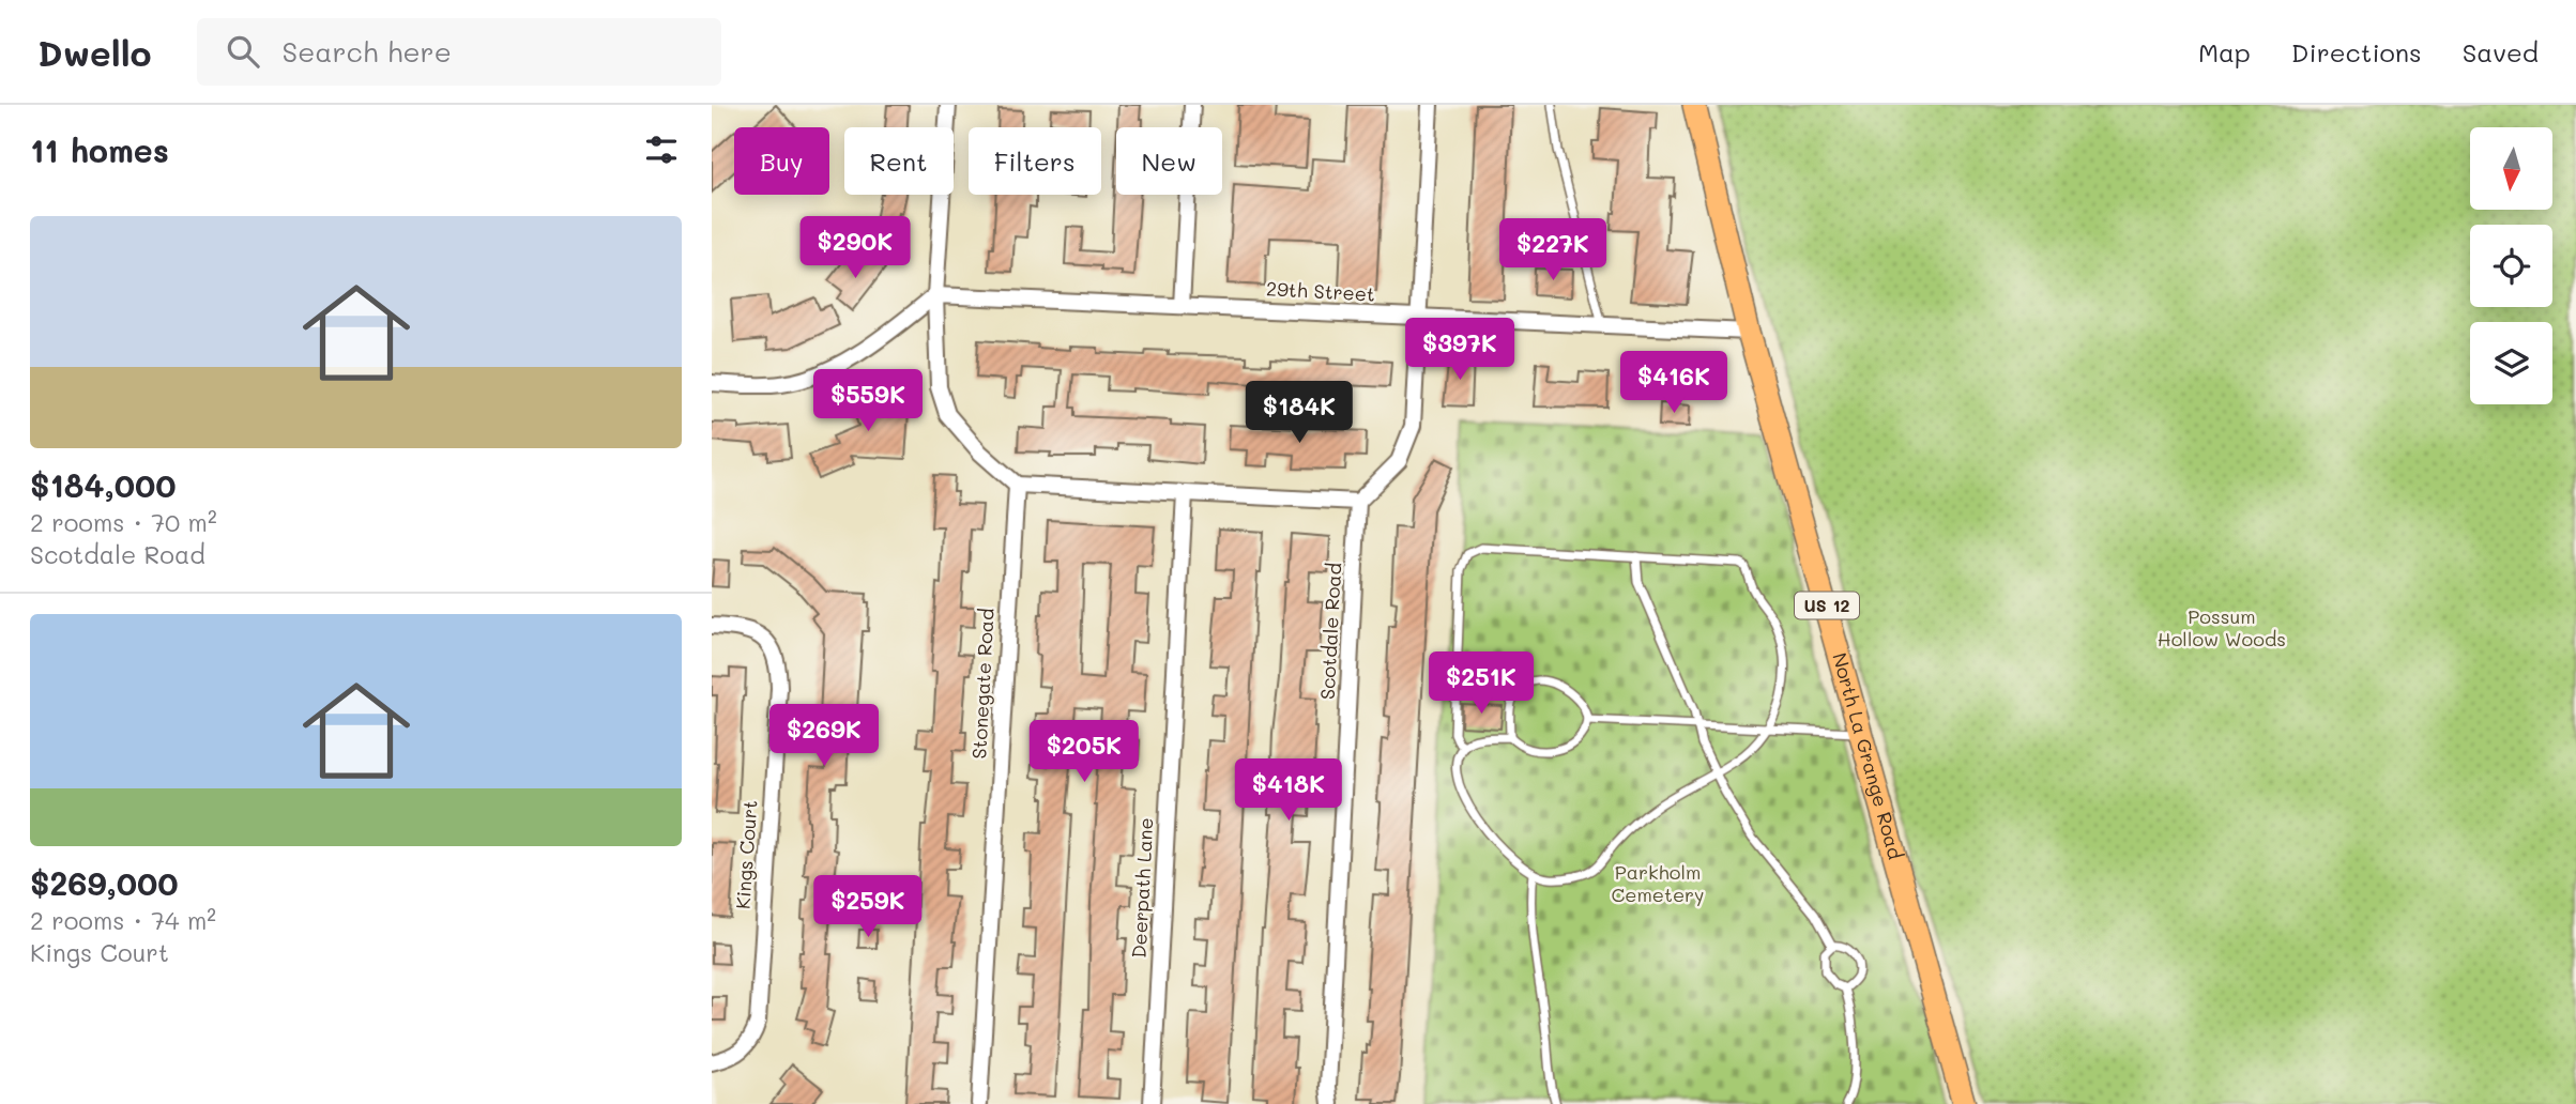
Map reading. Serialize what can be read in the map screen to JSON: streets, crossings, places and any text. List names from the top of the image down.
{
  "streets": {
    "main road": ["US 12", "North La Grange Road"],
    "street": [
      "29th Street",
      "Scotdale Road",
      "Stonegate Road",
      "Kings Court",
      "Deerpath Lane"
    ]
  },
  "crossings": [
    ["29th Street", "North La Grange Road"]
  ],
  "parks": ["Possum Hollow Woods", "Parkholm Cemetery"],
  "north": "bottom",
  "page": {
    "header": "Dwello",
    "search": "Search here",
    "nav": ["Map", "Directions", "Saved"],
    "heading": "11 homes",
    "chip": [
      "Buy",
      "Rent",
      "Filters",
      "New"
    ],
    "list": [
      {
        "name": "$184,000",
        "note": "2 rooms · 70 m² · Scotdale Road"
      },
      {
        "name": "$269,000",
        "note": "2 rooms · 74 m² · Kings Court"
      }
    ],
    "price": [
      "$290K",
      "$227K",
      "$397K",
      "$416K",
      "$559K",
      "$184K",
      "$251K",
      "$269K",
      "$205K",
      "$418K",
      "$259K"
    ]
  }
}
